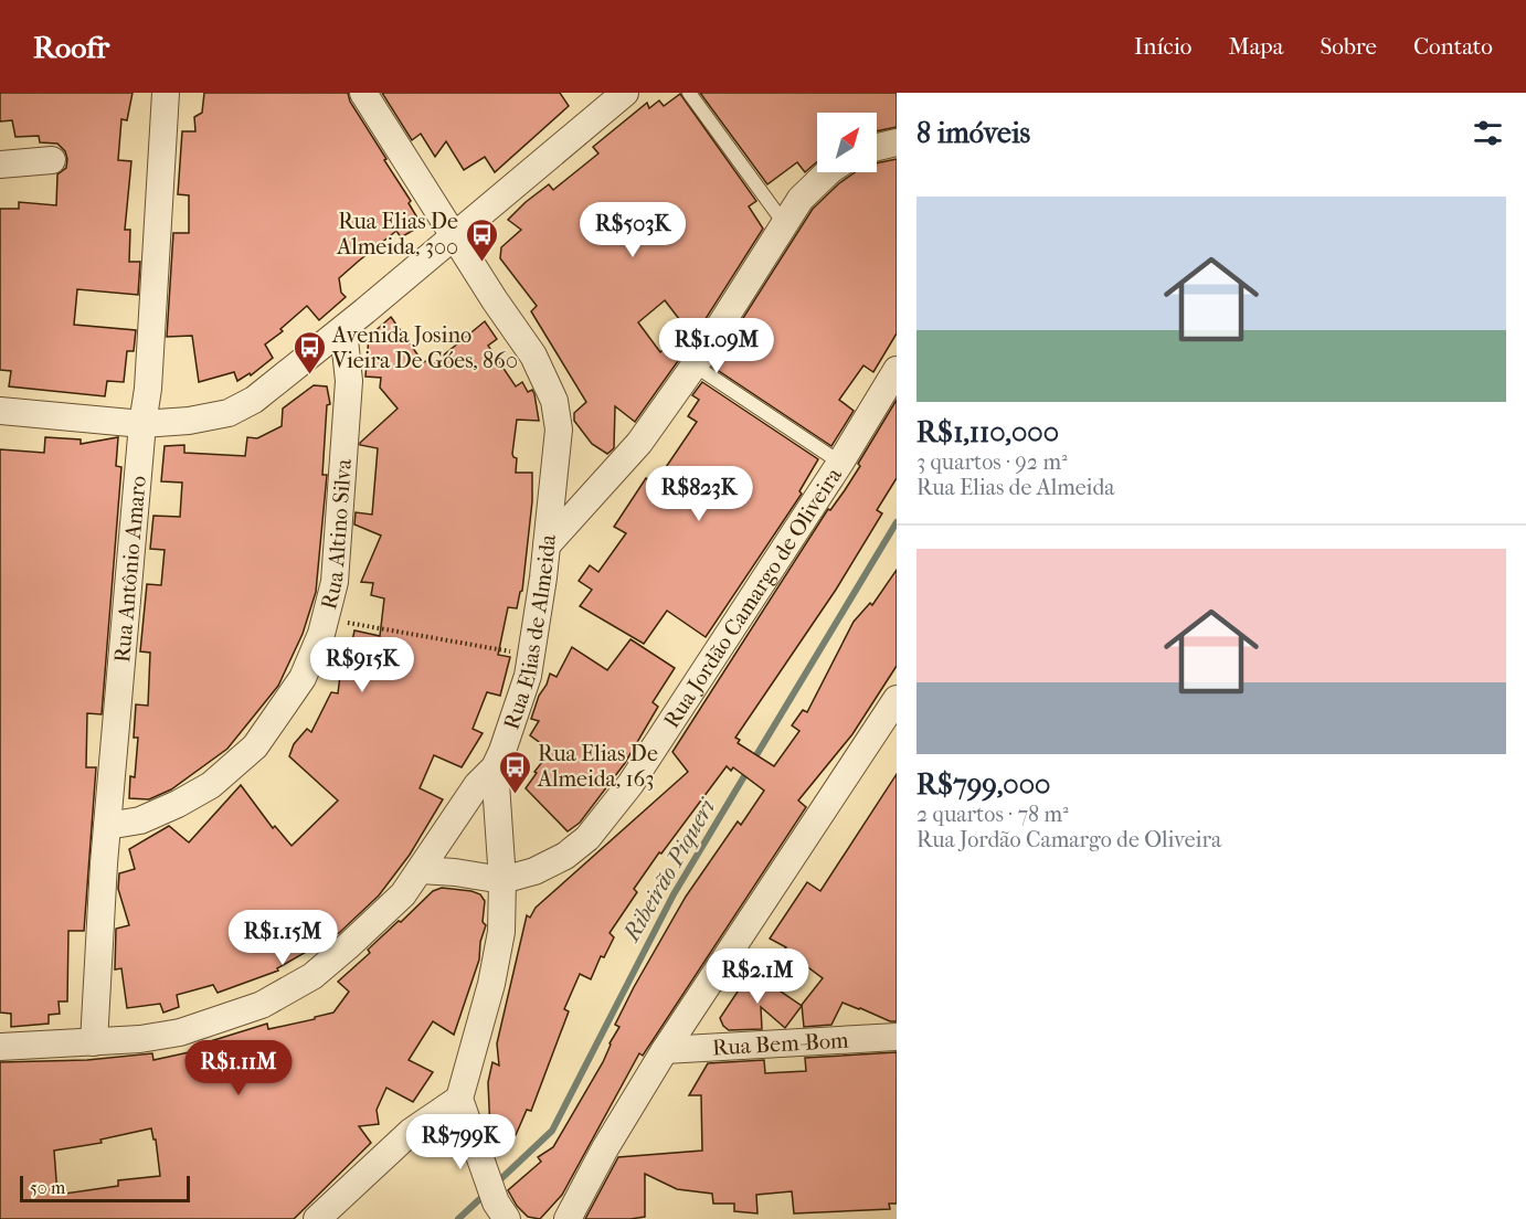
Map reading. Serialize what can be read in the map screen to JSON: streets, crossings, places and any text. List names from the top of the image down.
{
  "streets": {
    "street": [
      "Rua Altino Silva",
      "Rua Antônio Amaro",
      "Rua Jordão Camargo de Oliveira",
      "Rua Elias de Almeida",
      "Rua Bem-Bom"
    ]
  },
  "crossings": [
    ["Rua Altino Silva", "Rua Antônio Amaro"],
    ["Rua Antônio Amaro", "Rua Elias de Almeida"],
    ["Rua Jordão Camargo de Oliveira", "Rua Elias de Almeida"]
  ],
  "water": ["Ribeirão Piqueri"],
  "places": {
    "bus stop": ["Rua Elias De Almeida, 300", "Avenida Josino Vieira De Góes, 860", "Rua Elias De Almeida, 163"]
  },
  "scale_bar": "50 m",
  "north": "top right",
  "page": {
    "header": "Roofr",
    "nav": [
      "Início",
      "Mapa",
      "Sobre",
      "Contato"
    ],
    "heading": "8 imóveis",
    "list": [
      {
        "name": "R$1,110,000",
        "note": "3 quartos · 92 m² · Rua Elias de Almeida"
      },
      {
        "name": "R$799,000",
        "note": "2 quartos · 78 m² · Rua Jordão Camargo de Oliveira"
      }
    ],
    "price": [
      "R$503K",
      "R$1.09M",
      "R$823K",
      "R$915K",
      "R$1.15M",
      "R$2.1M",
      "R$1.11M",
      "R$799K"
    ],
    "scale": "50 m"
  }
}
